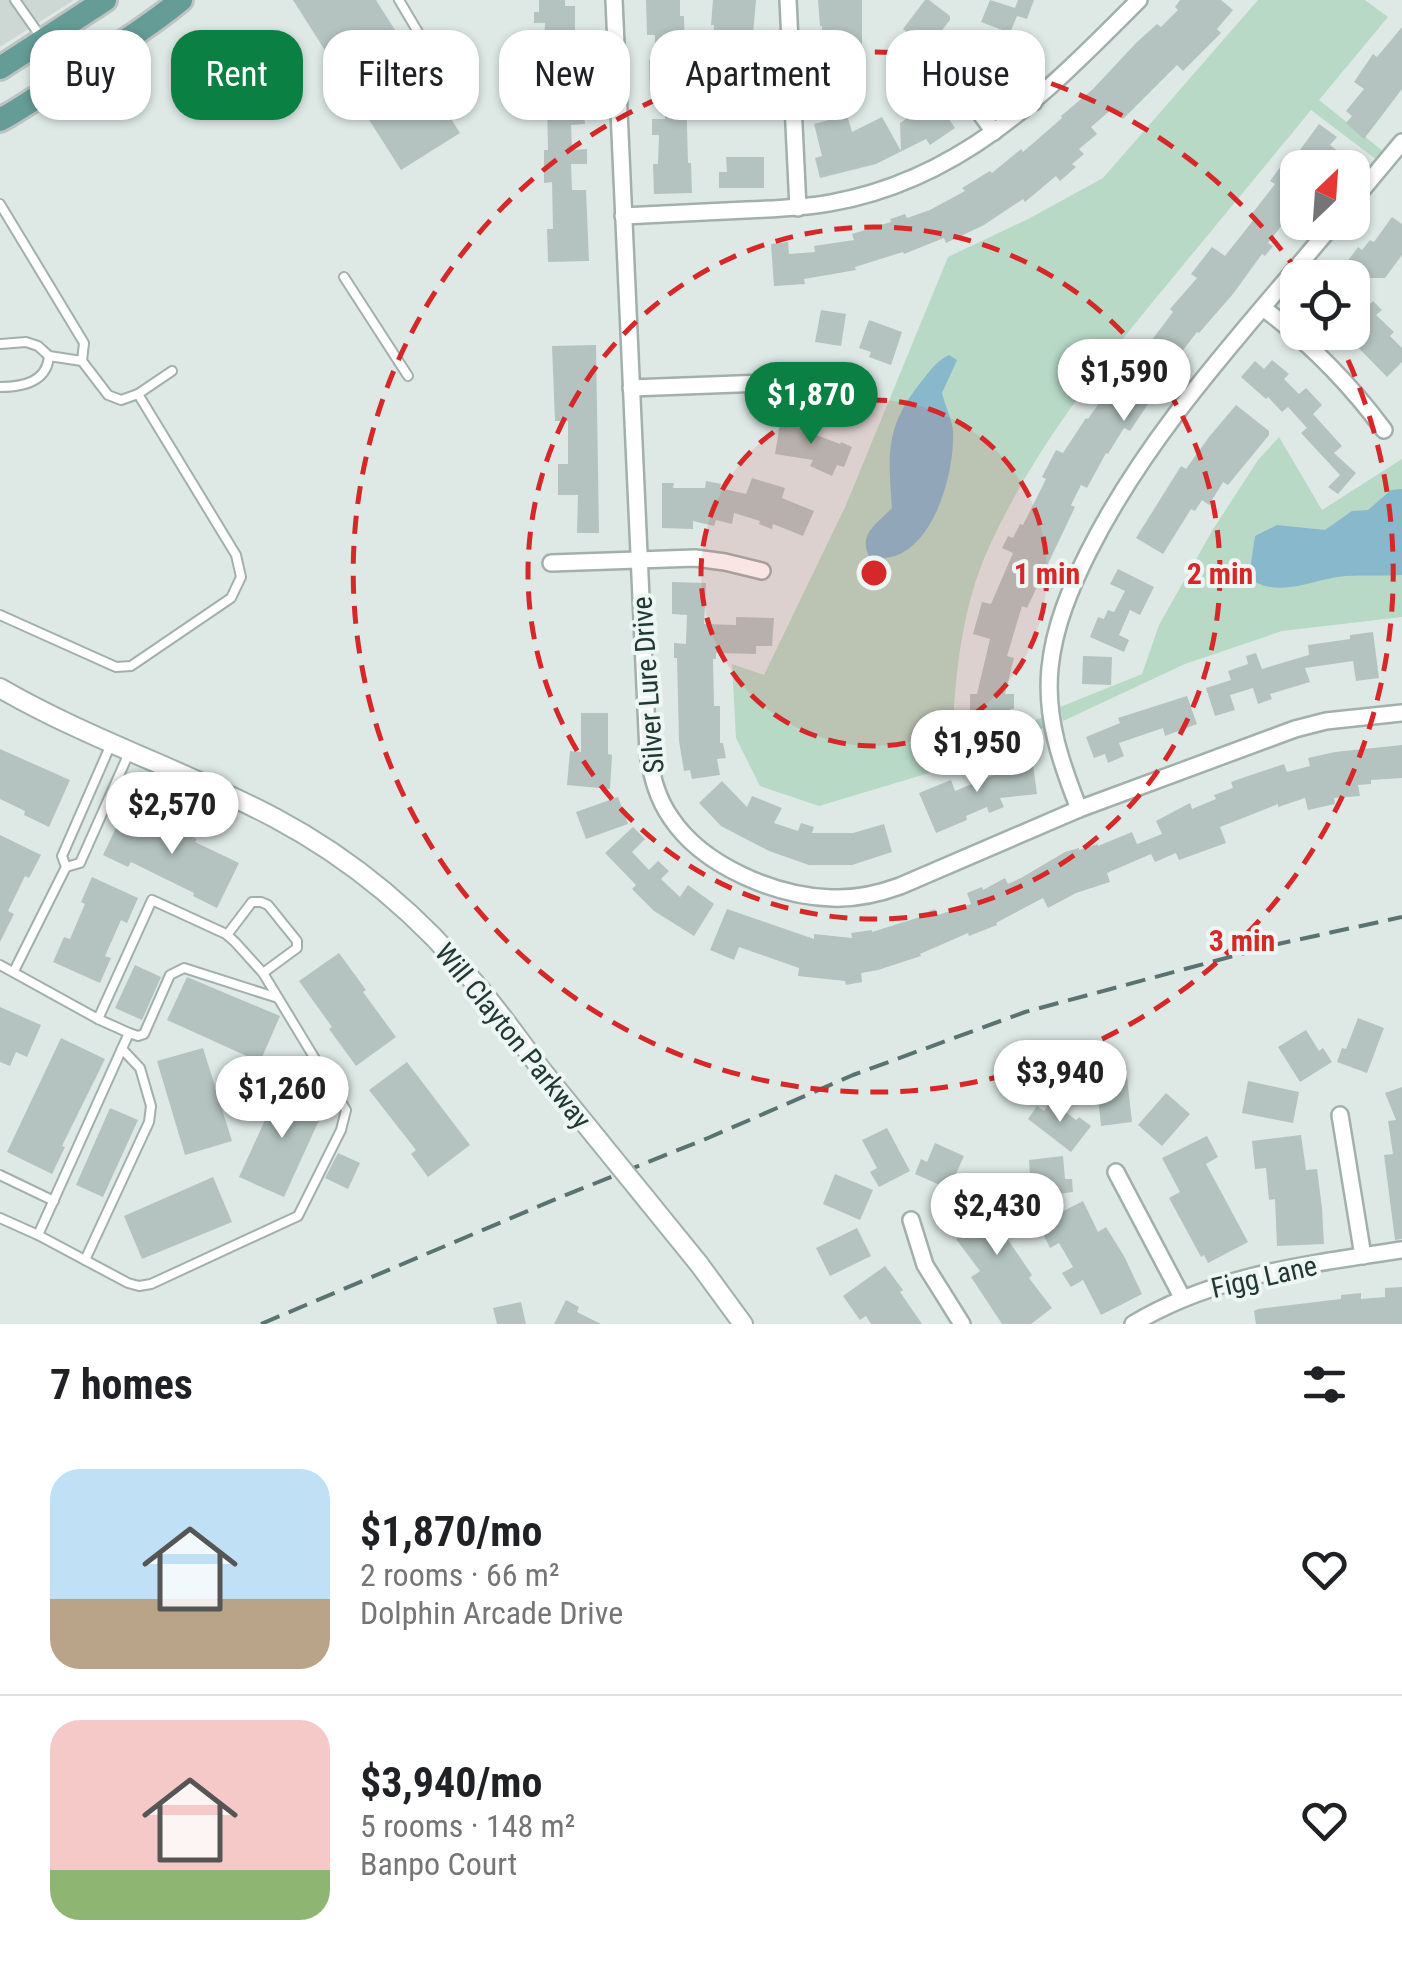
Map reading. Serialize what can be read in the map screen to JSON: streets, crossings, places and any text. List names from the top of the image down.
{
  "streets": {
    "street": ["Silver Lure Drive", "Will Clayton Parkway", "Figg Lane"]
  },
  "north": "top right",
  "page": {
    "chip": [
      "Buy",
      "Rent",
      "Filters",
      "New",
      "Apartment",
      "House"
    ],
    "price": [
      "$1,590",
      "$1,870",
      "$1,950",
      "$2,570",
      "$3,940",
      "$1,260",
      "$2,430"
    ],
    "heading": "7 homes",
    "list": [
      {
        "name": "$1,870/mo",
        "note": "2 rooms · 66 m² · Dolphin Arcade Drive"
      },
      {
        "name": "$3,940/mo",
        "note": "5 rooms · 148 m² · Banpo Court"
      }
    ]
  },
  "rings": ["1 min", "2 min", "3 min"]
}
